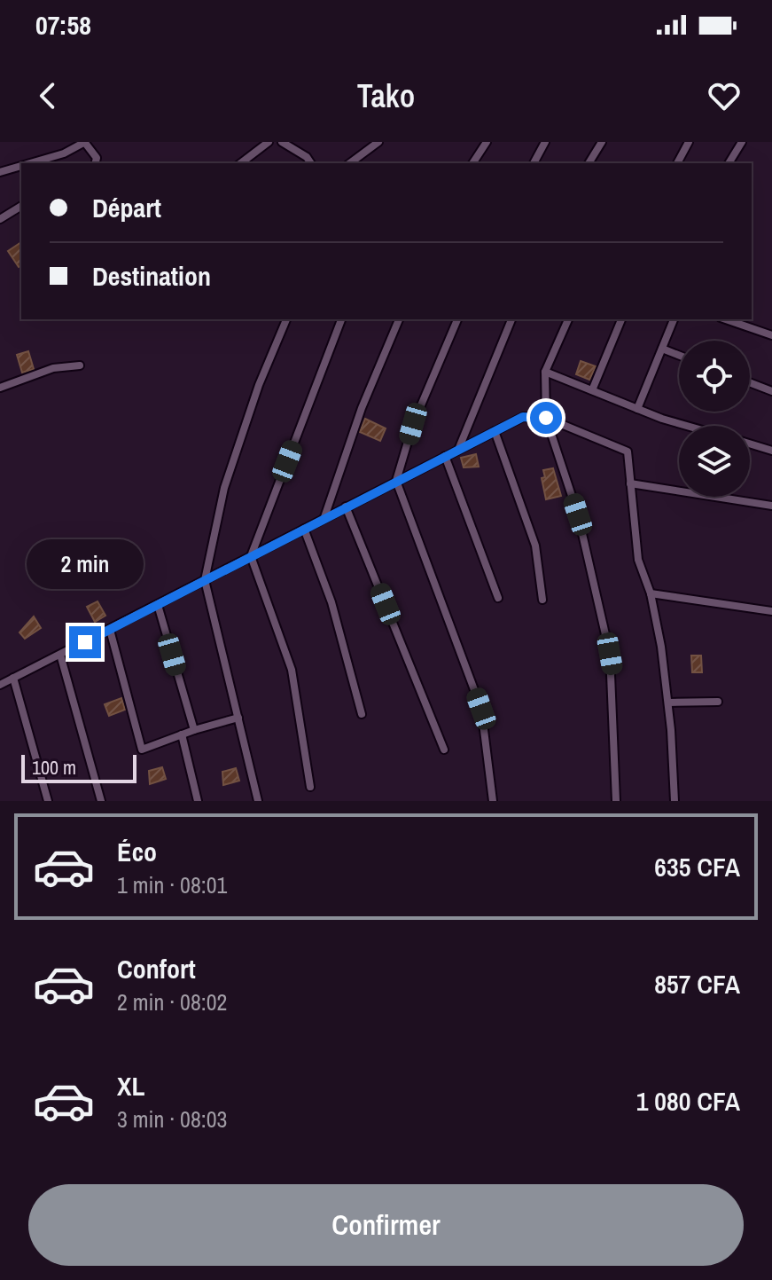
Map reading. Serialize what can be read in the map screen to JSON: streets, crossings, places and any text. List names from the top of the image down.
{
  "scale_bar": "100 m",
  "page": {
    "status": "07:58",
    "header": "Tako",
    "banner": ["Départ", "Destination"],
    "bubble": "2 min",
    "scale": "100 m",
    "list": [
      {
        "name": "Éco",
        "note": "1 min · 08:01",
        "value": "635 CFA"
      },
      {
        "name": "Confort",
        "note": "2 min · 08:02",
        "value": "857 CFA"
      },
      {
        "name": "XL",
        "note": "3 min · 08:03",
        "value": "1 080 CFA"
      }
    ],
    "buttons": "Confirmer"
  }
}
